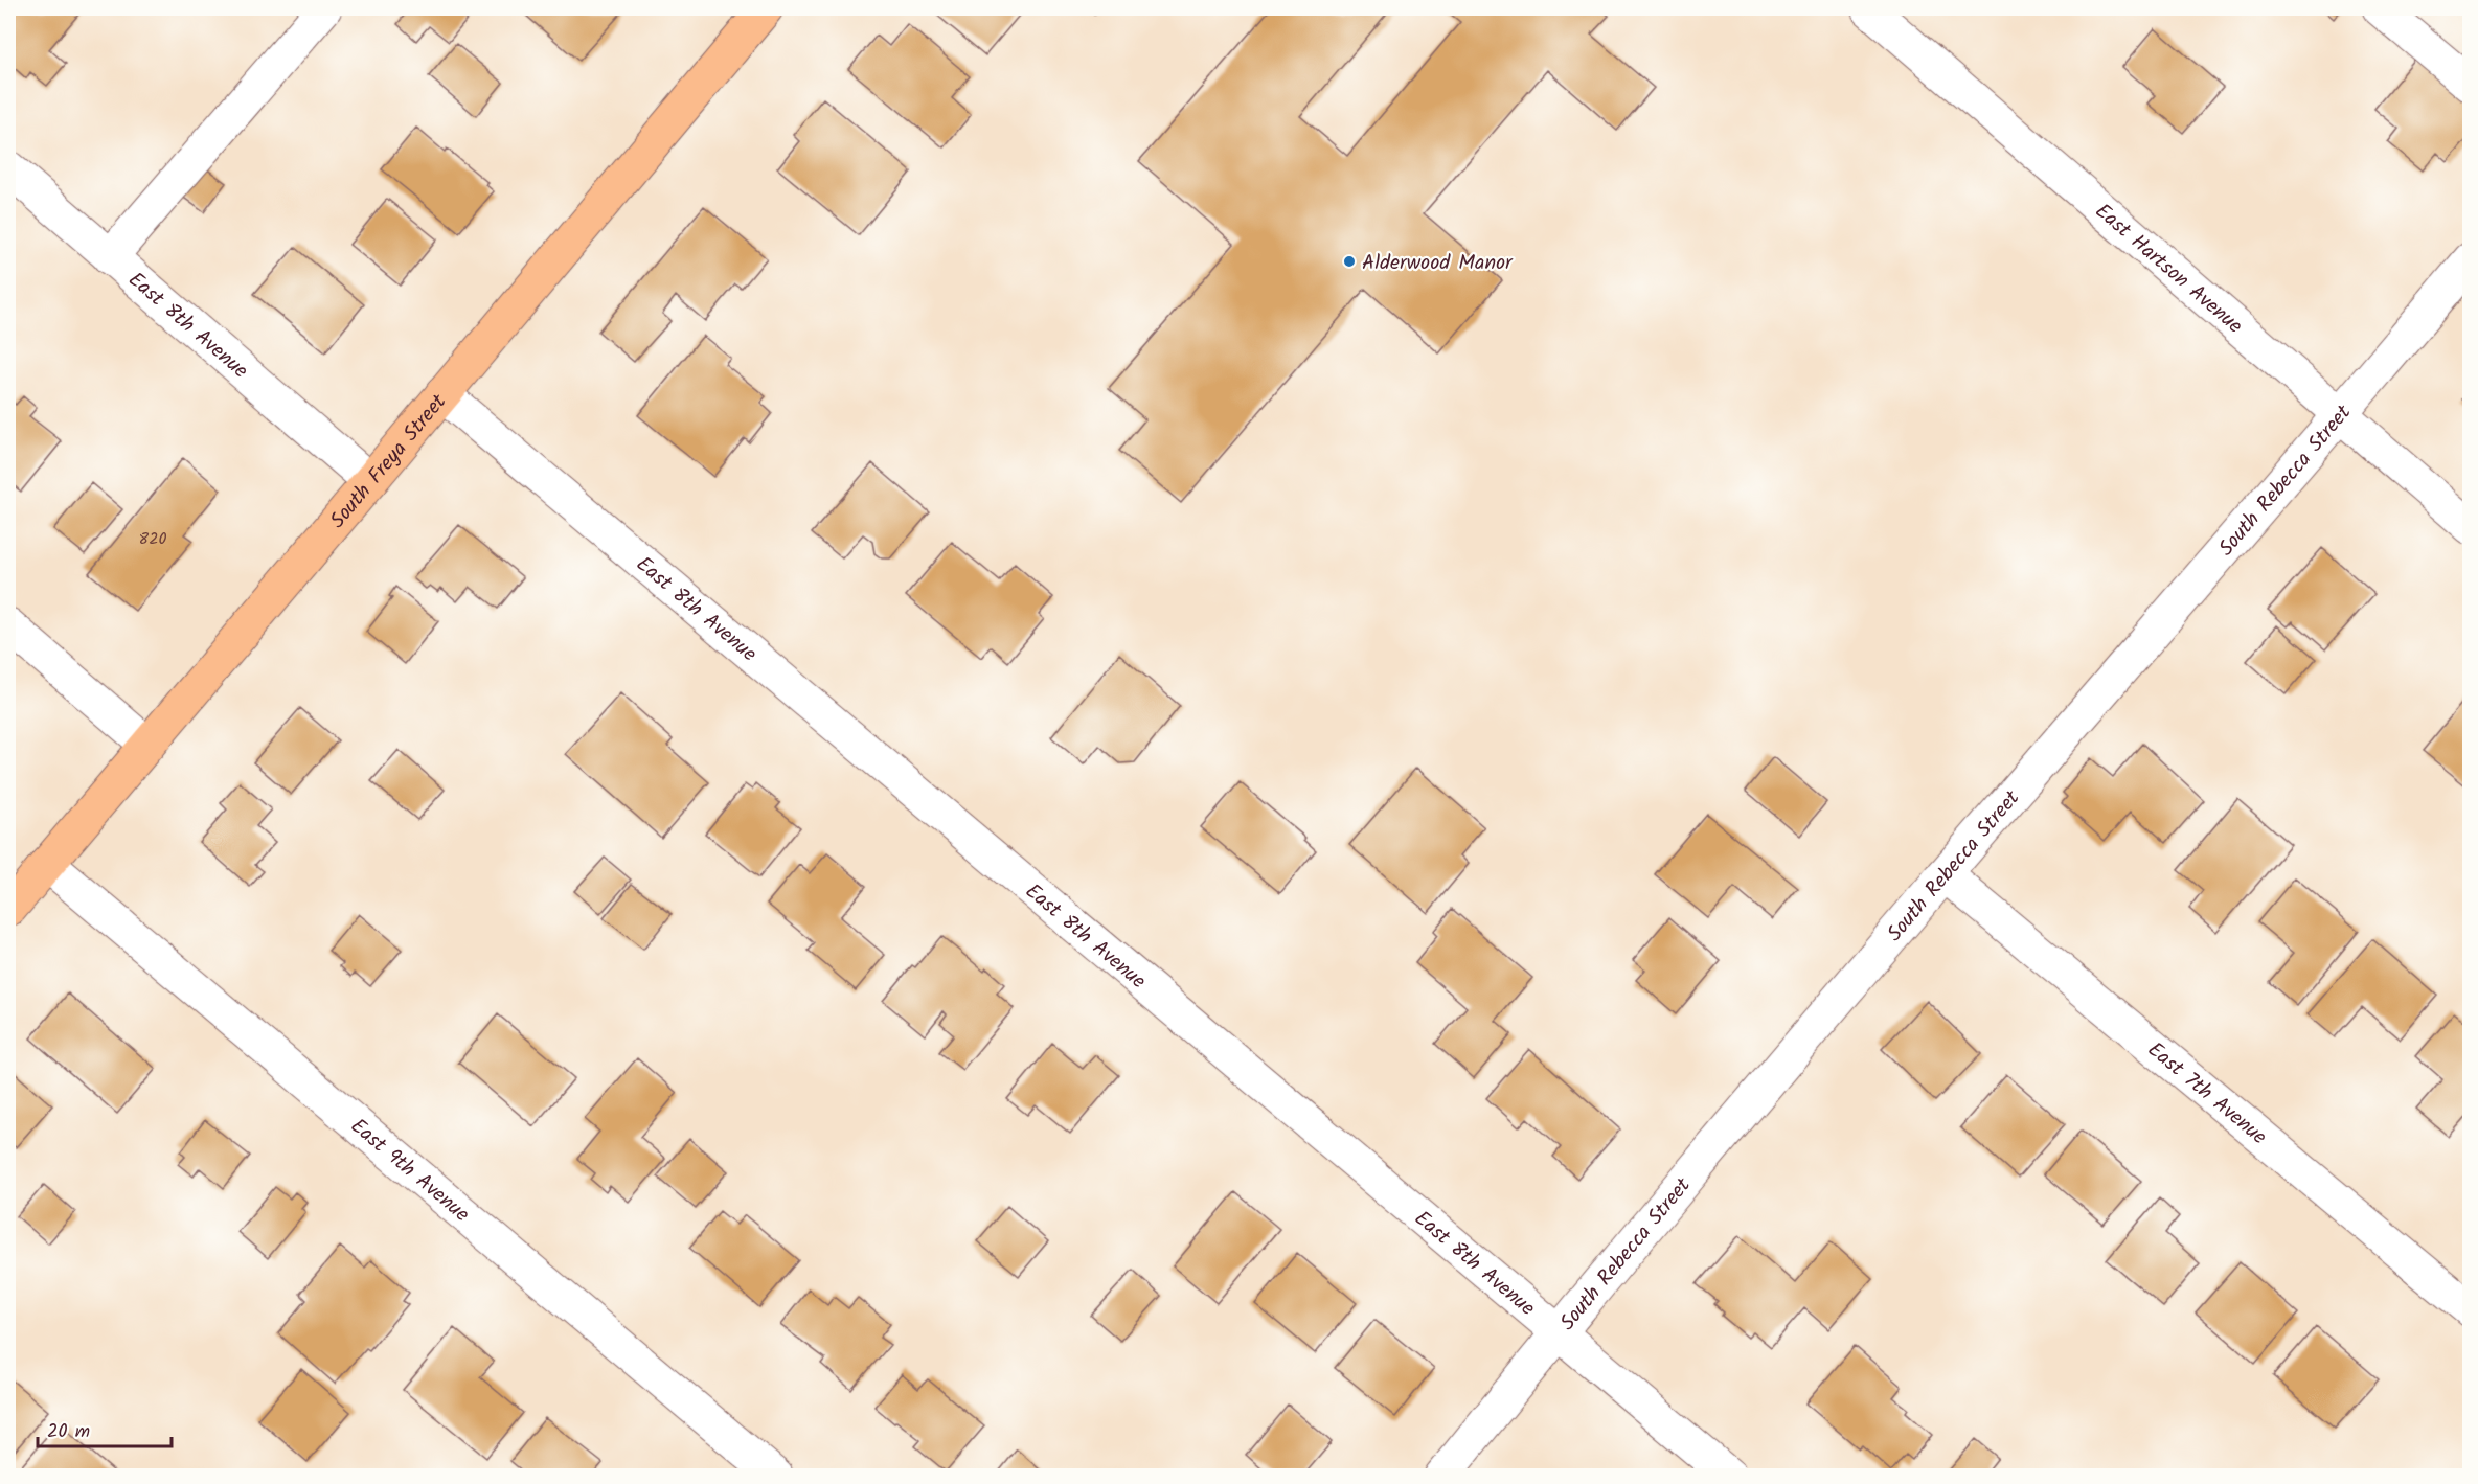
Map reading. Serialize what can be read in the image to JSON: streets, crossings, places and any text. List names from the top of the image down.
{
  "streets": {
    "main road": ["South Freya Street"],
    "street": [
      "East Hartson Avenue",
      "East 8th Avenue",
      "South Rebecca Street",
      "East 7th Avenue",
      "East 9th Avenue"
    ]
  },
  "crossings": [
    ["East Hartson Avenue", "South Rebecca Street"],
    ["East 8th Avenue", "South Freya Street"],
    ["East 8th Avenue", "South Rebecca Street"],
    ["South Freya Street", "East 9th Avenue"],
    ["South Rebecca Street", "East 7th Avenue"]
  ],
  "places": ["Alderwood Manor"],
  "house_numbers": ["820"],
  "scale_bar": "20 m"
}
